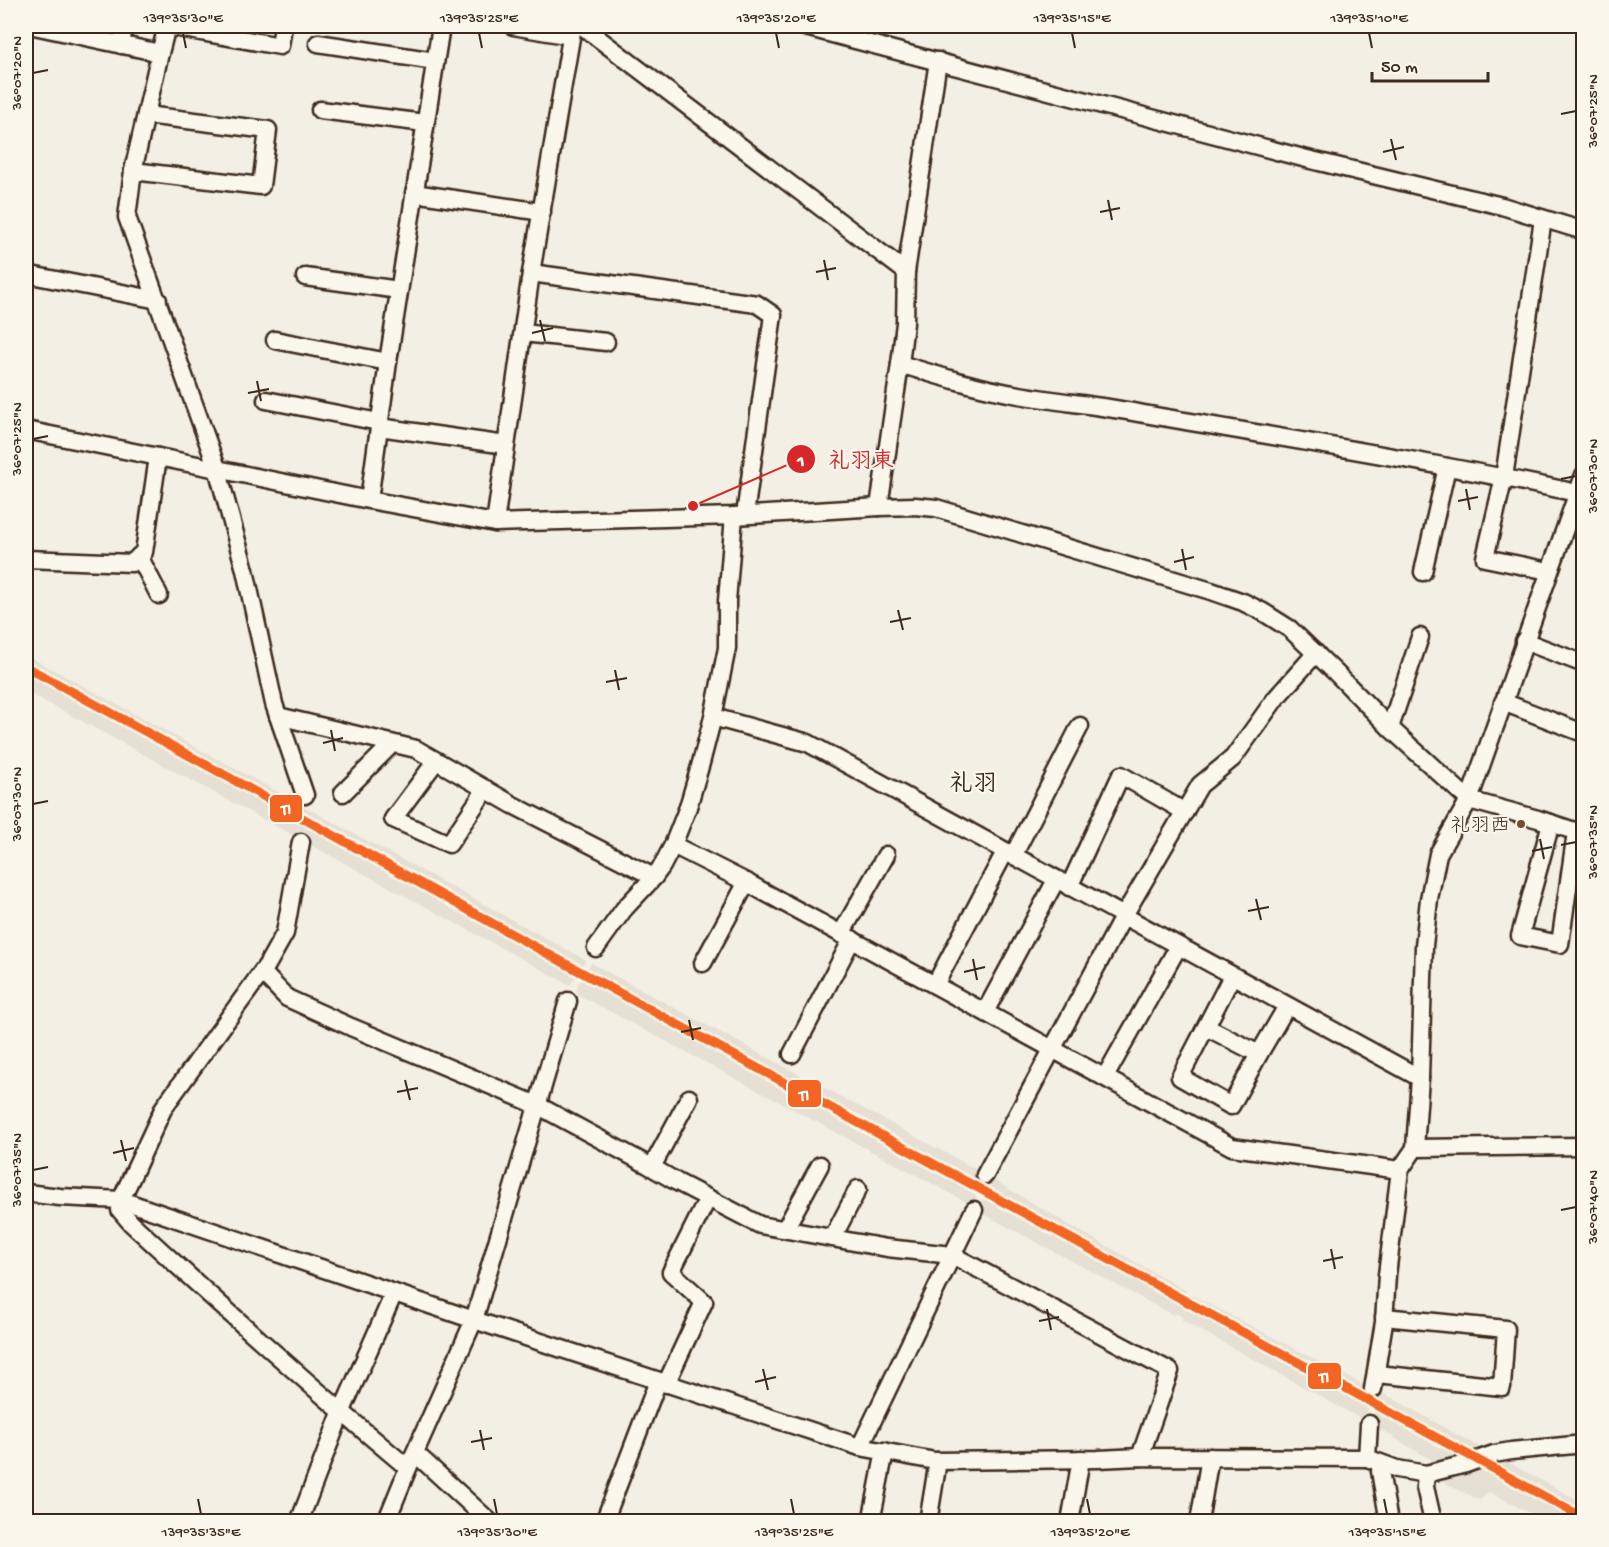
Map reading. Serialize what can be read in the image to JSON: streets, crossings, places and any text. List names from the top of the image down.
{
  "districts": ["礼羽"],
  "places": ["礼羽東", "礼羽西"],
  "lines": ["transit line TI"],
  "scale_bar": "50 m",
  "coordinates": [
    "139°35'30\"E",
    "139°35'25\"E",
    "139°35'20\"E",
    "139°35'15\"E",
    "139°35'10\"E",
    "36°07'20\"N",
    "36°07'25\"N",
    "36°07'30\"N",
    "36°07'35\"N",
    "36°07'40\"N",
    "139°35'35\"E"
  ]
}
